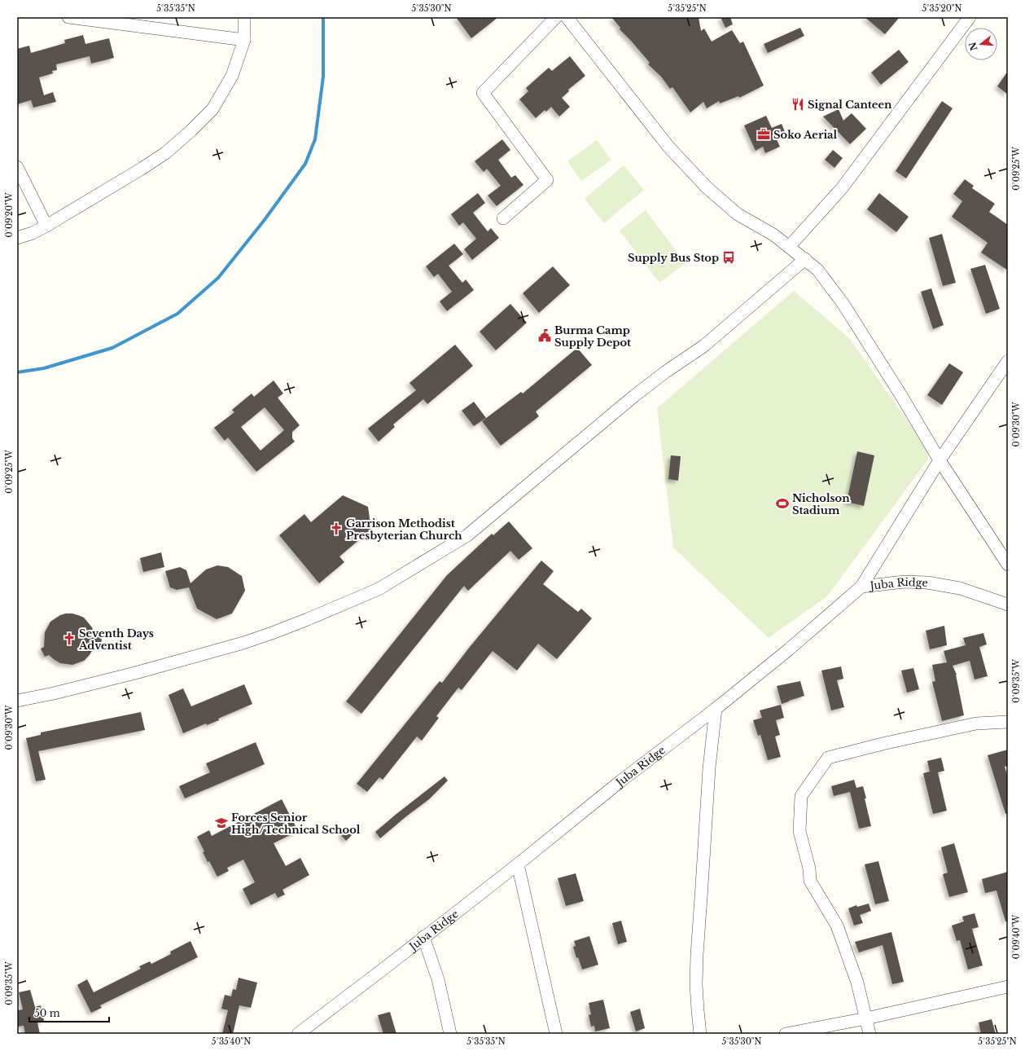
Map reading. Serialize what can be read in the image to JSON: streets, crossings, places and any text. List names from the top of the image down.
{
  "streets": {
    "street": ["Juba Ridge"]
  },
  "places": {
    "restaurant": ["Signal Canteen"],
    "office": ["Soko Aerial"],
    "bus stop": ["Supply Bus Stop"],
    "public building": ["Burma Camp Supply Depot"],
    "sports": ["Nicholson Stadium"],
    "church": ["Garrison Methodist Presbyterian Church", "Seventh Days Adventist"],
    "school or university": ["Forces Senior High/Technical School"]
  },
  "scale_bar": "50 m",
  "north": "left",
  "coordinates": [
    "5°35'35\"N",
    "5°35'30\"N",
    "5°35'25\"N",
    "5°35'20\"N",
    "0°09'25\"W",
    "0°09'20\"W",
    "0°09'30\"W",
    "0°09'35\"W",
    "0°09'40\"W",
    "5°35'40\"N"
  ]
}
